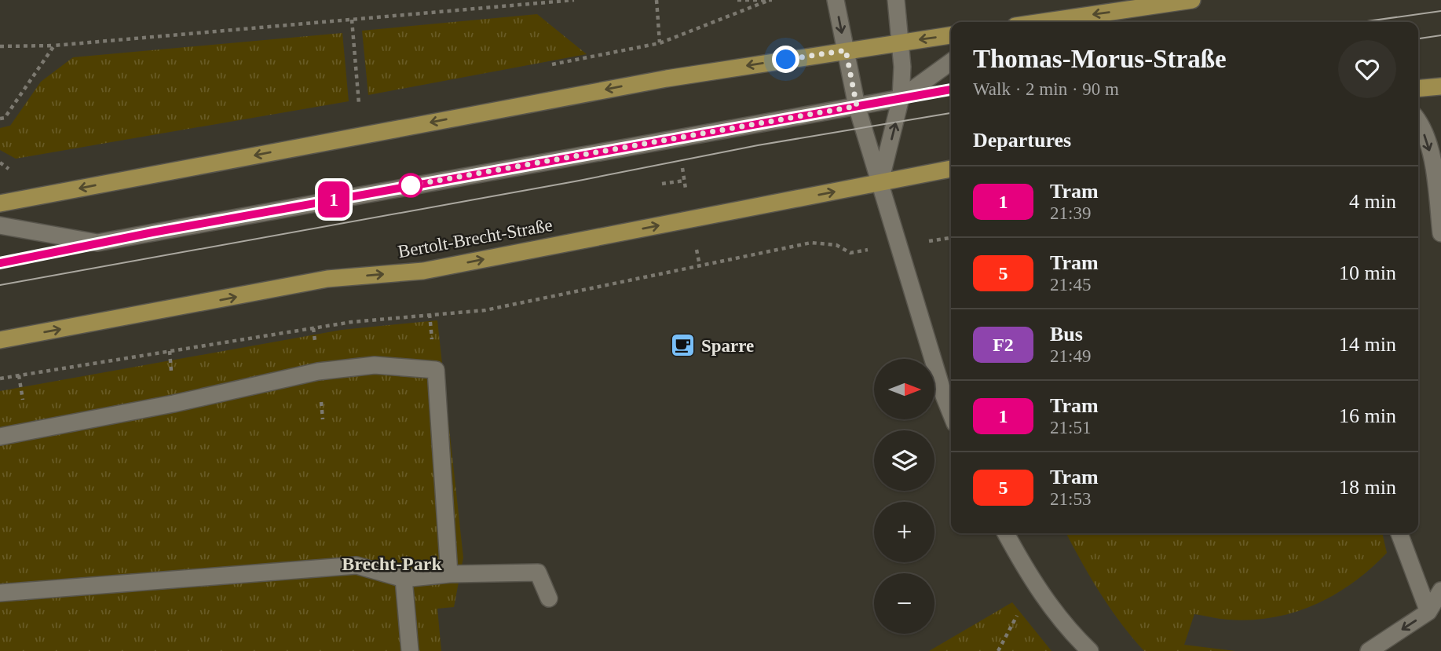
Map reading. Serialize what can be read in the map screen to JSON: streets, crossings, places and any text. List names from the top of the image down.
{
  "streets": {
    "main road": ["Bertolt-Brecht-Straße"]
  },
  "districts": ["Brecht-Park"],
  "places": {
    "cafe": ["Sparre"]
  },
  "lines": ["tram line 1"],
  "north": "right",
  "page": {
    "on_map": "1",
    "heading": [
      ["Thomas-Morus-Straße", "Walk · 2 min · 90 m"],
      "Departures"
    ],
    "list": [
      {
        "mark": "1",
        "name": "Tram",
        "note": "21:39",
        "value": "4 min"
      },
      {
        "mark": "5",
        "name": "Tram",
        "note": "21:45",
        "value": "10 min"
      },
      {
        "mark": "F2",
        "name": "Bus",
        "note": "21:49",
        "value": "14 min"
      },
      {
        "mark": "1",
        "name": "Tram",
        "note": "21:51",
        "value": "16 min"
      },
      {
        "mark": "5",
        "name": "Tram",
        "note": "21:53",
        "value": "18 min"
      }
    ],
    "map_buttons": ["+", "−"]
  }
}
